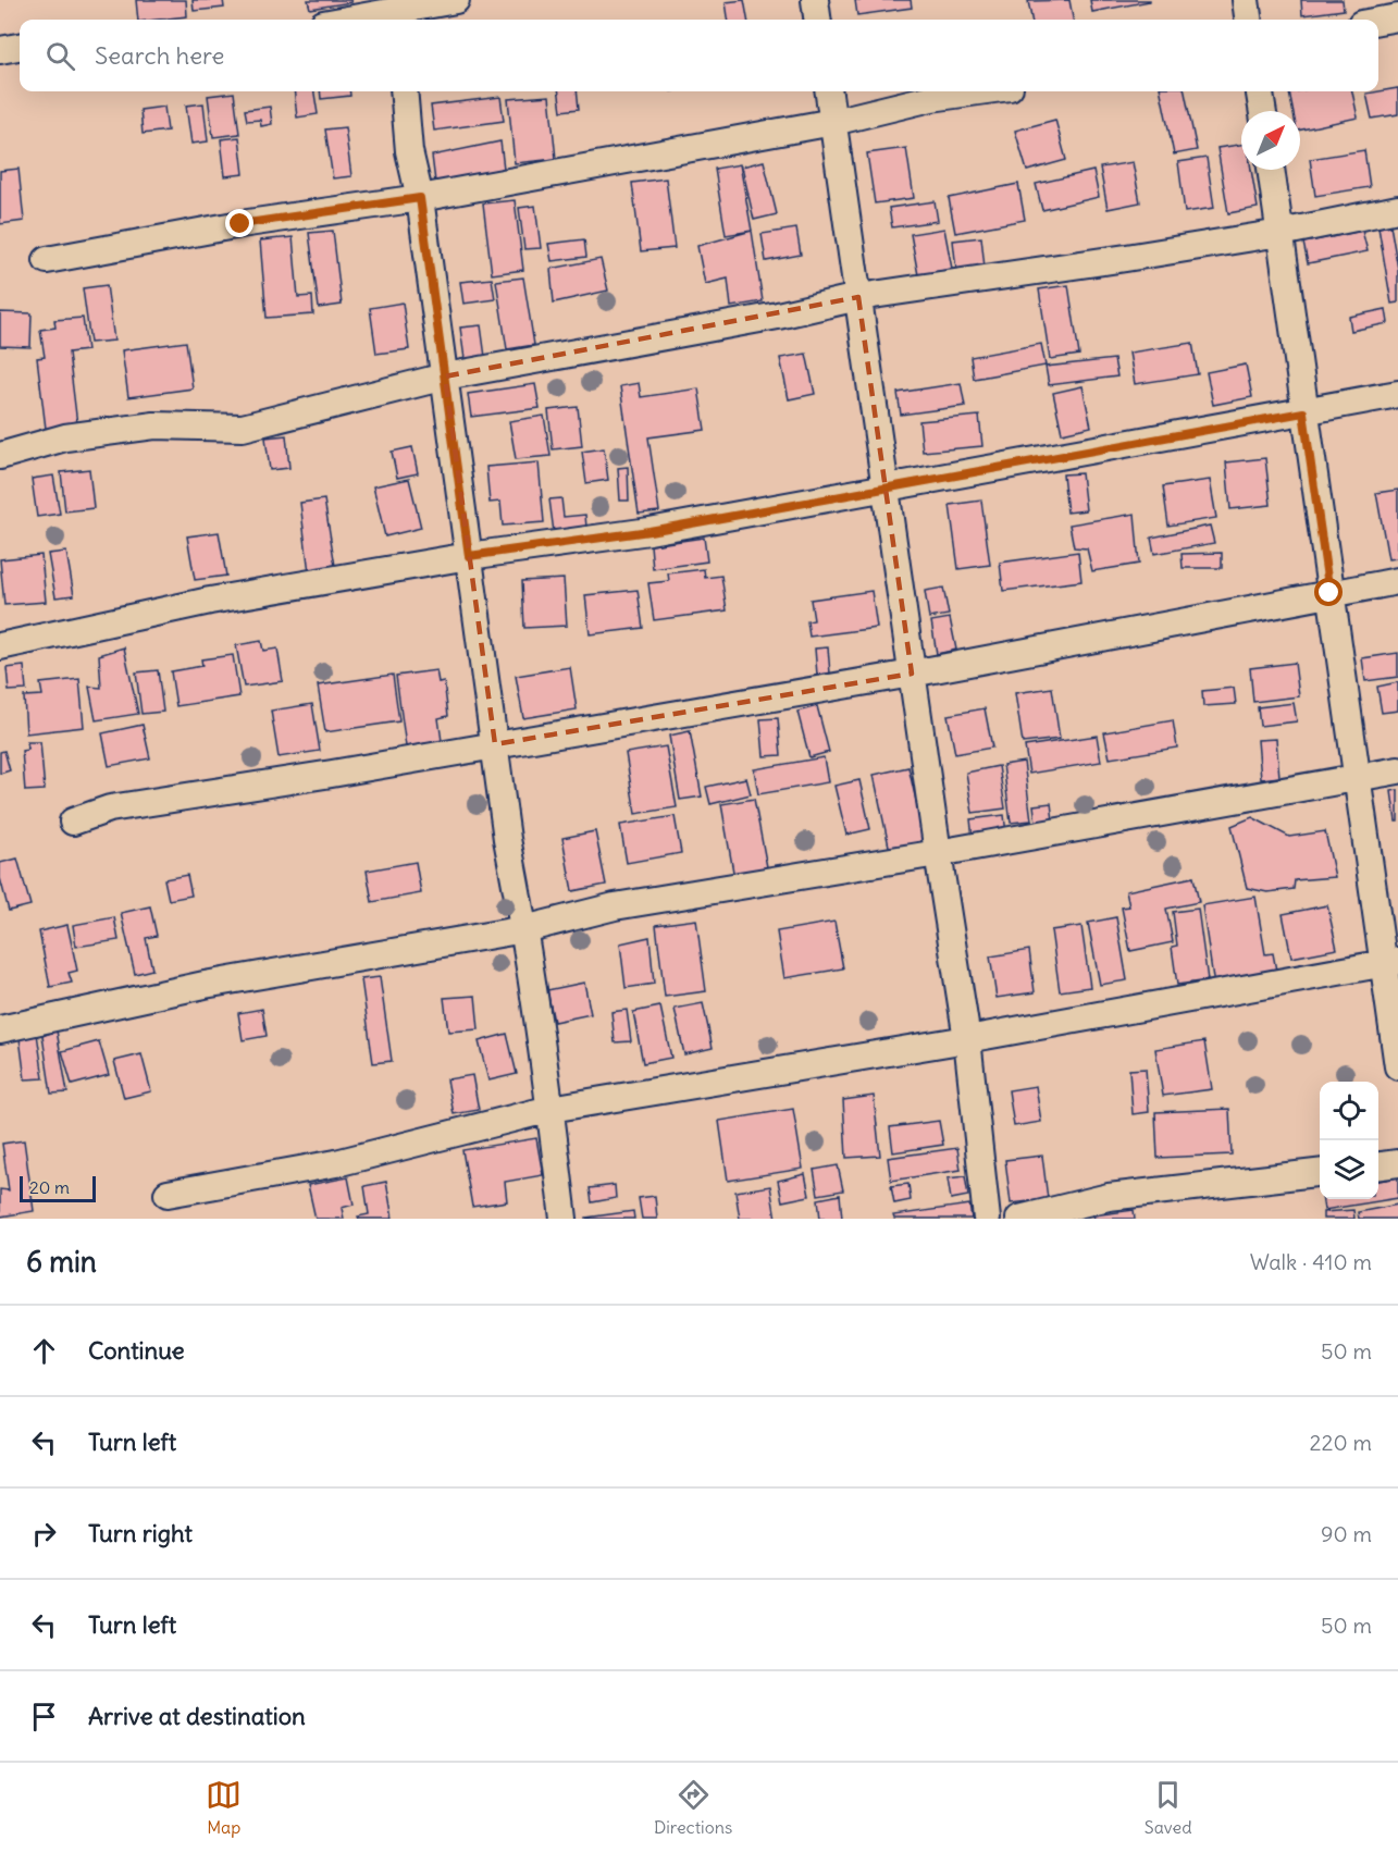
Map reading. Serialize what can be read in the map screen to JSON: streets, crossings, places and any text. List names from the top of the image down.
{
  "scale_bar": "20 m",
  "north": "top right",
  "page": {
    "search": "Search here",
    "scale": "20 m",
    "heading": ["6 min", "Walk · 410 m"],
    "list": [
      ["Continue", "50 m"],
      ["Turn left", "220 m"],
      ["Turn right", "90 m"],
      ["Turn left", "50 m"],
      "Arrive at destination"
    ],
    "nav": ["Map", "Directions", "Saved"]
  }
}
